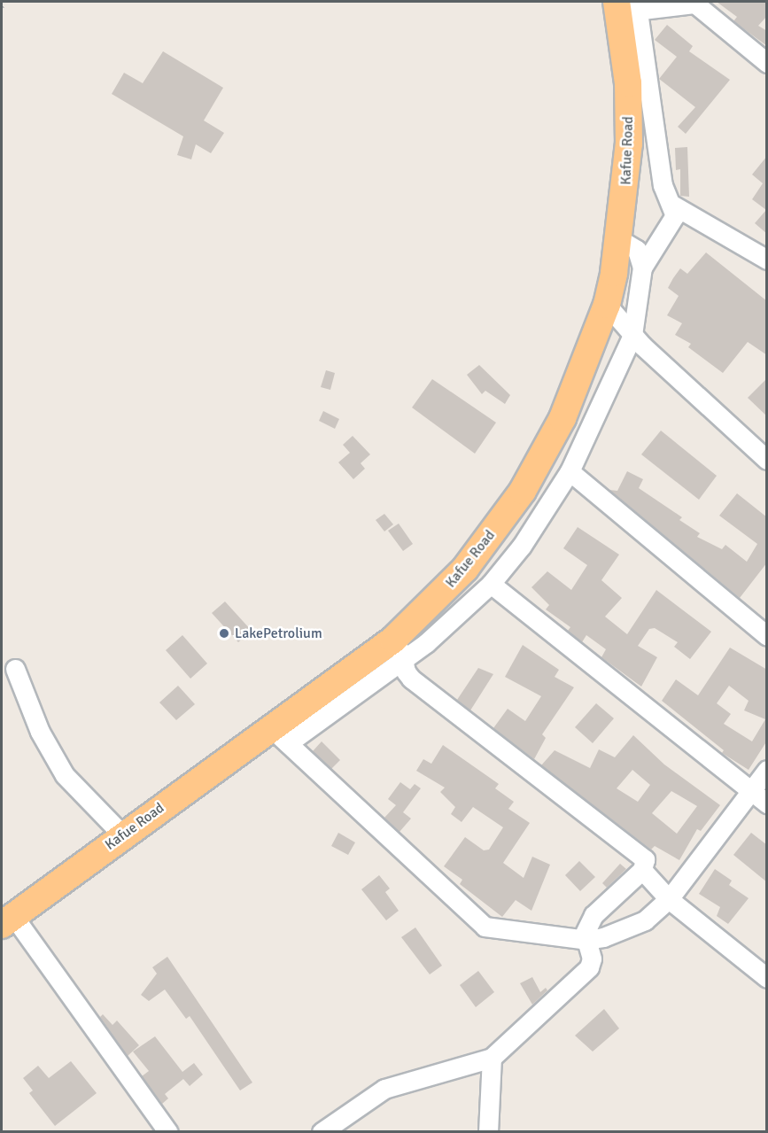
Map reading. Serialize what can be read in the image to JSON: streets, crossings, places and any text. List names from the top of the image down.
{
  "streets": {
    "highway": ["Kafue Road"]
  },
  "places": ["LakePetrolium"]
}
